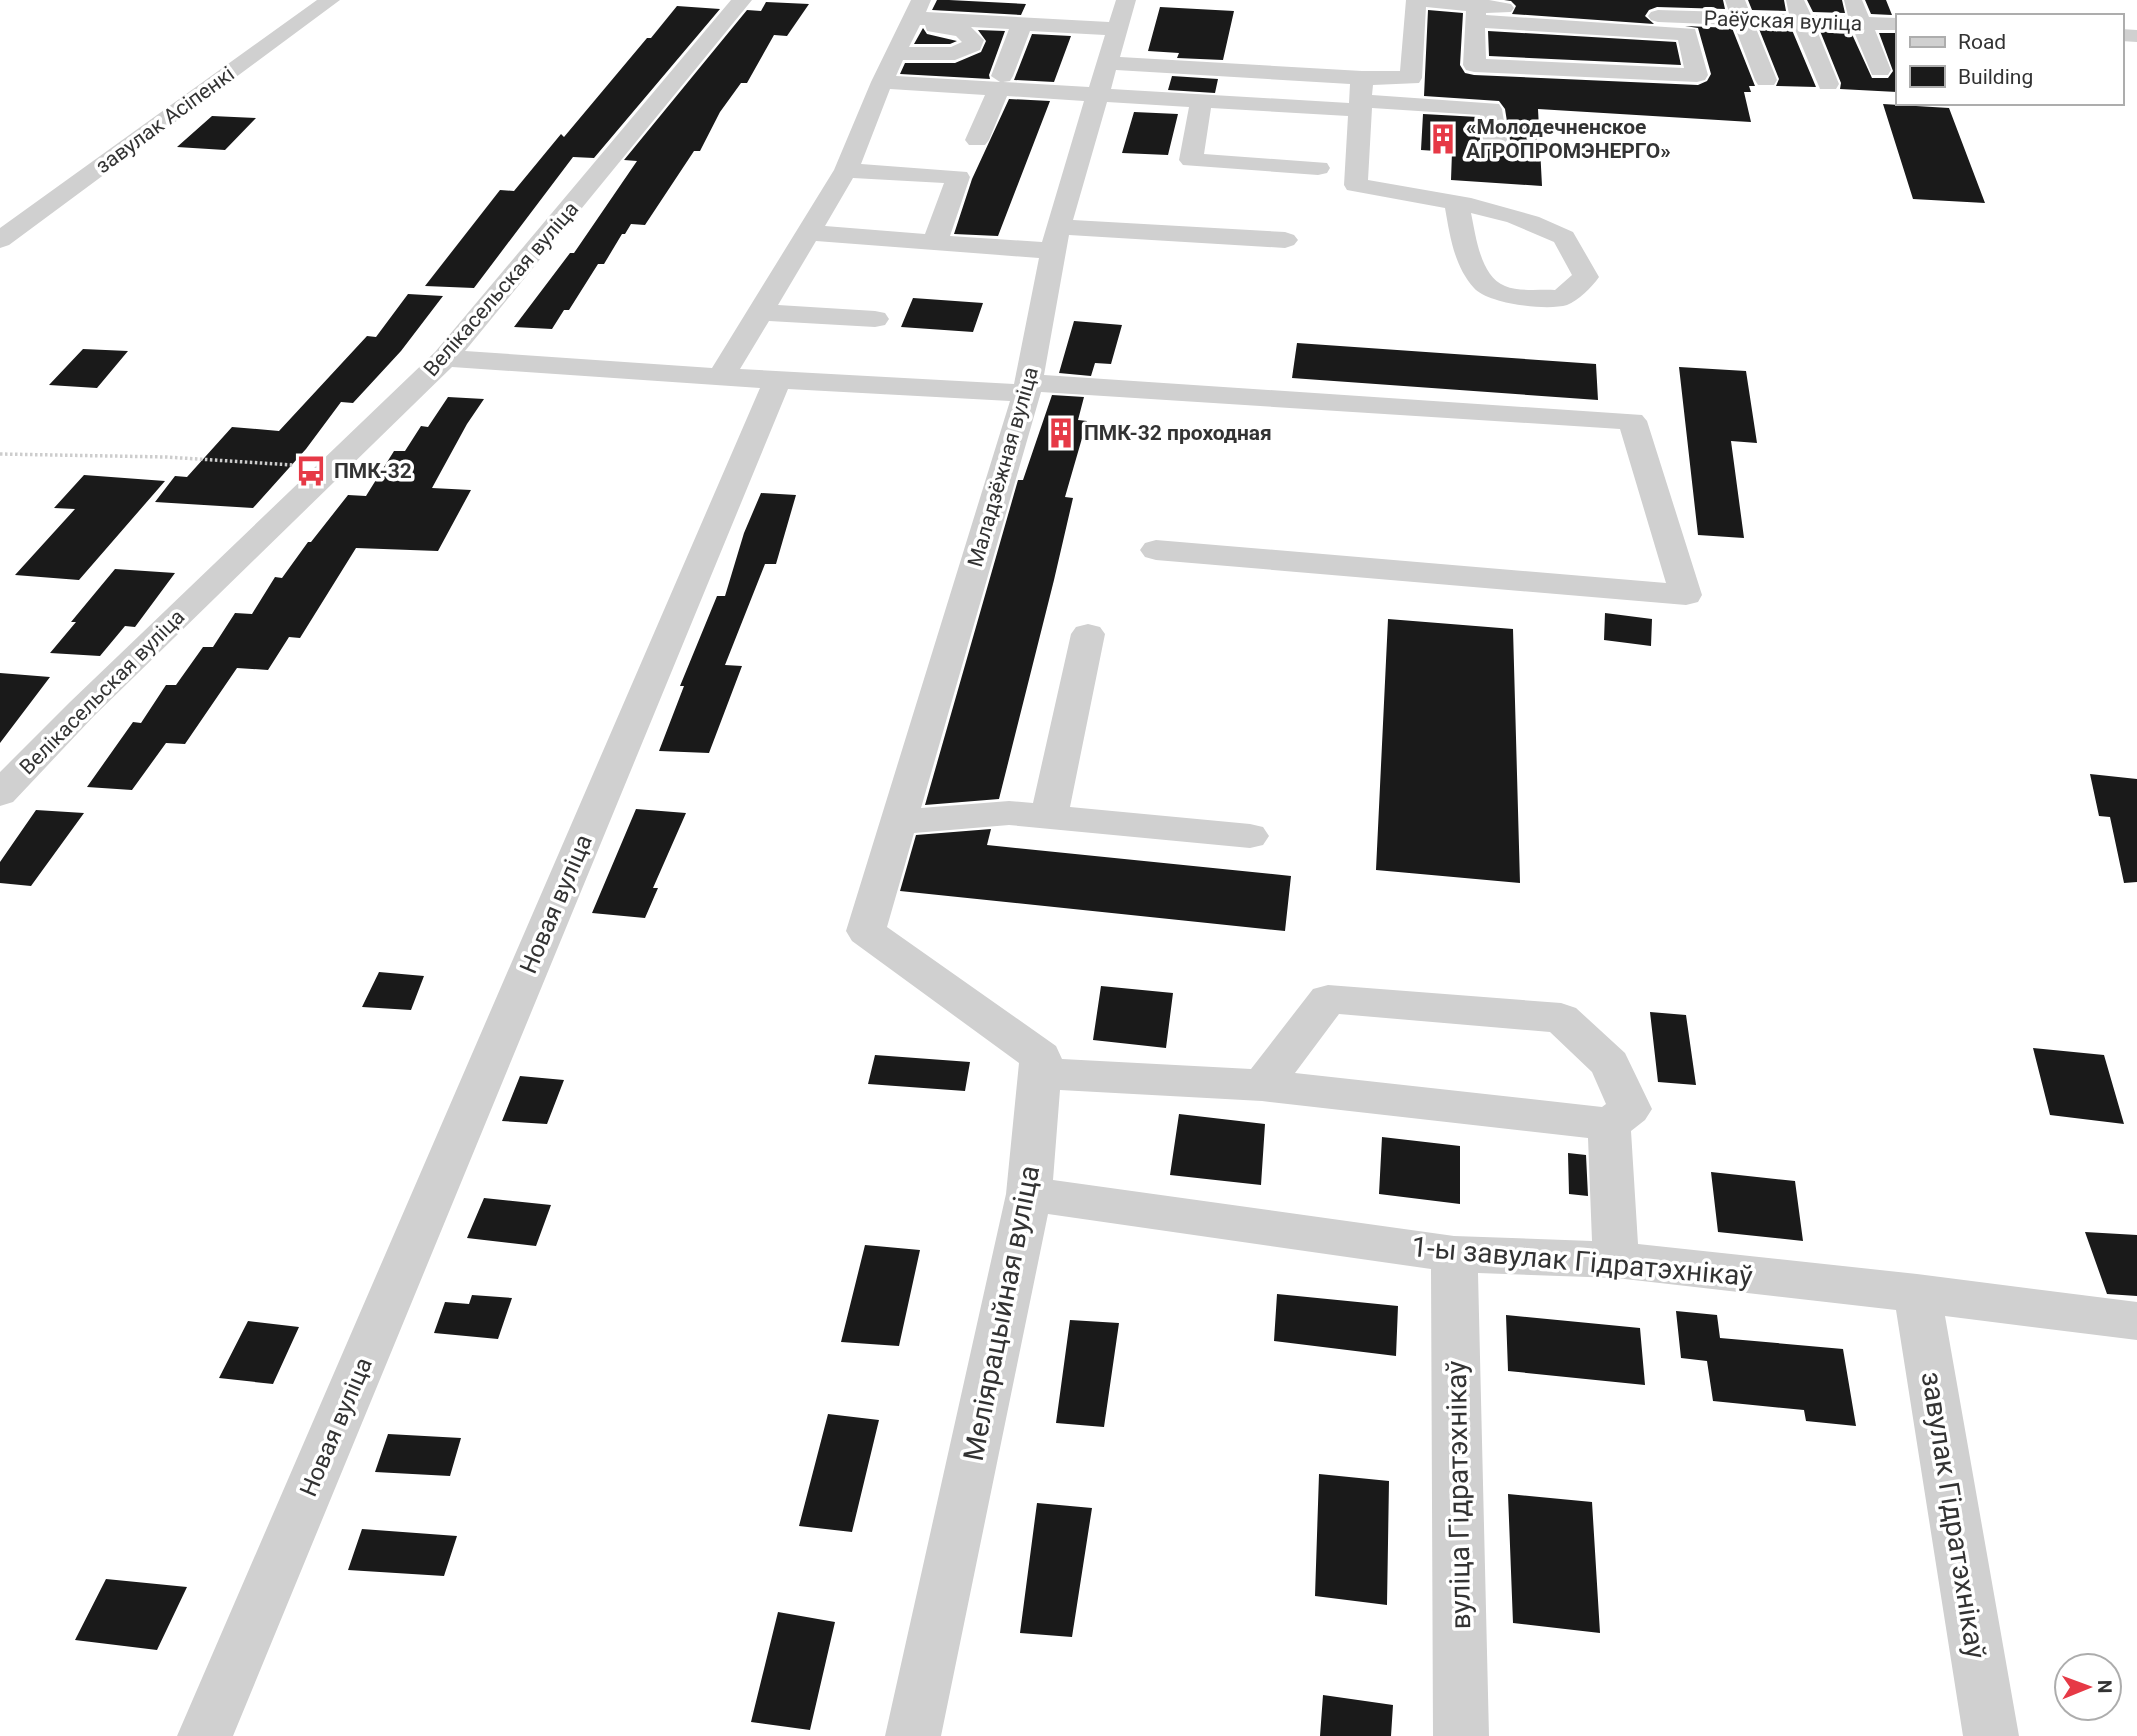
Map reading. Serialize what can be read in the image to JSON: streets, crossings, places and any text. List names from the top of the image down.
{
  "streets": {
    "street": [
      "Раёўская вуліца",
      "завулак Асіпенкі",
      "Велікасельская вуліца",
      "Маладзёжная вуліца",
      "Новая вуліца",
      "1-ы завулак Гідратэхнікаў",
      "Меліярацыйная вуліца",
      "вуліца Гідратэхнікаў",
      "завулак Гідратэхнікаў"
    ]
  },
  "crossings": [
    ["Маладзёжная вуліца", "Меліярацыйная вуліца"],
    ["1-ы завулак Гідратэхнікаў", "Меліярацыйная вуліца"],
    ["1-ы завулак Гідратэхнікаў", "вуліца Гідратэхнікаў"],
    ["1-ы завулак Гідратэхнікаў", "завулак Гідратэхнікаў"]
  ],
  "places": {
    "building": ["«Молодечненское АГРОПРОМЭНЕРГО»", "ПМК-32 проходная"],
    "bus stop": ["ПМК-32"]
  },
  "legend": ["Road", "Building"],
  "north": "right"
}
